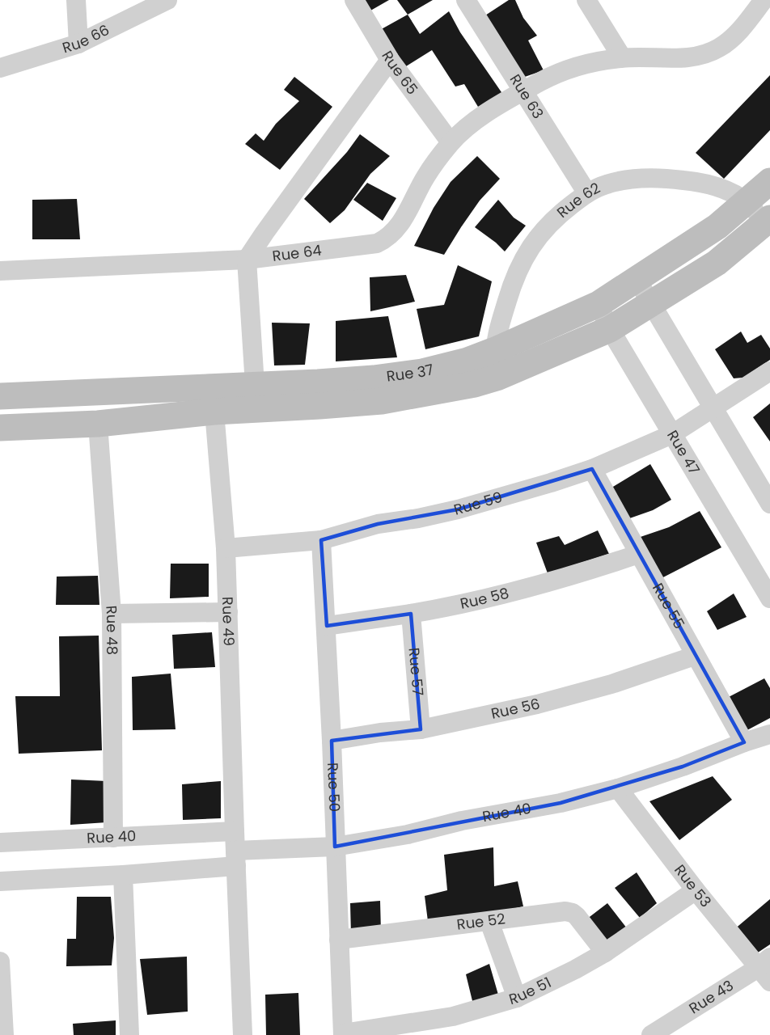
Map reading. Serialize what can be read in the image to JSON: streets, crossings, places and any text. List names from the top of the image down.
{
  "streets": {
    "street": [
      "Rue 66",
      "Rue 65",
      "Rue 63",
      "Rue 62",
      "Rue 64",
      "Rue 37",
      "Rue 47",
      "Rue 59",
      "Rue 58",
      "Rue 55",
      "Rue 49",
      "Rue 48",
      "Rue 57",
      "Rue 56",
      "Rue 50",
      "Rue 40",
      "Rue 53",
      "Rue 52",
      "Rue 51",
      "Rue 43"
    ]
  },
  "crossings": [
    ["Rue 65", "Rue 64"],
    ["Rue 63", "Rue 62"],
    ["Rue 63", "Rue 64"],
    ["Rue 62", "Rue 37"],
    ["Rue 37", "Rue 47"],
    ["Rue 37", "Rue 49"],
    ["Rue 37", "Rue 48"],
    ["Rue 47", "Rue 59"],
    ["Rue 59", "Rue 55"],
    ["Rue 59", "Rue 49"],
    ["Rue 59", "Rue 50"],
    ["Rue 58", "Rue 55"],
    ["Rue 58", "Rue 57"],
    ["Rue 58", "Rue 50"],
    ["Rue 55", "Rue 56"],
    ["Rue 55", "Rue 40"],
    ["Rue 49", "Rue 40"],
    ["Rue 48", "Rue 40"],
    ["Rue 57", "Rue 56"],
    ["Rue 56", "Rue 50"],
    ["Rue 50", "Rue 40"],
    ["Rue 50", "Rue 52"],
    ["Rue 50", "Rue 51"],
    ["Rue 40", "Rue 53"],
    ["Rue 53", "Rue 51"],
    ["Rue 53", "Rue 43"],
    ["Rue 52", "Rue 51"]
  ]
}
